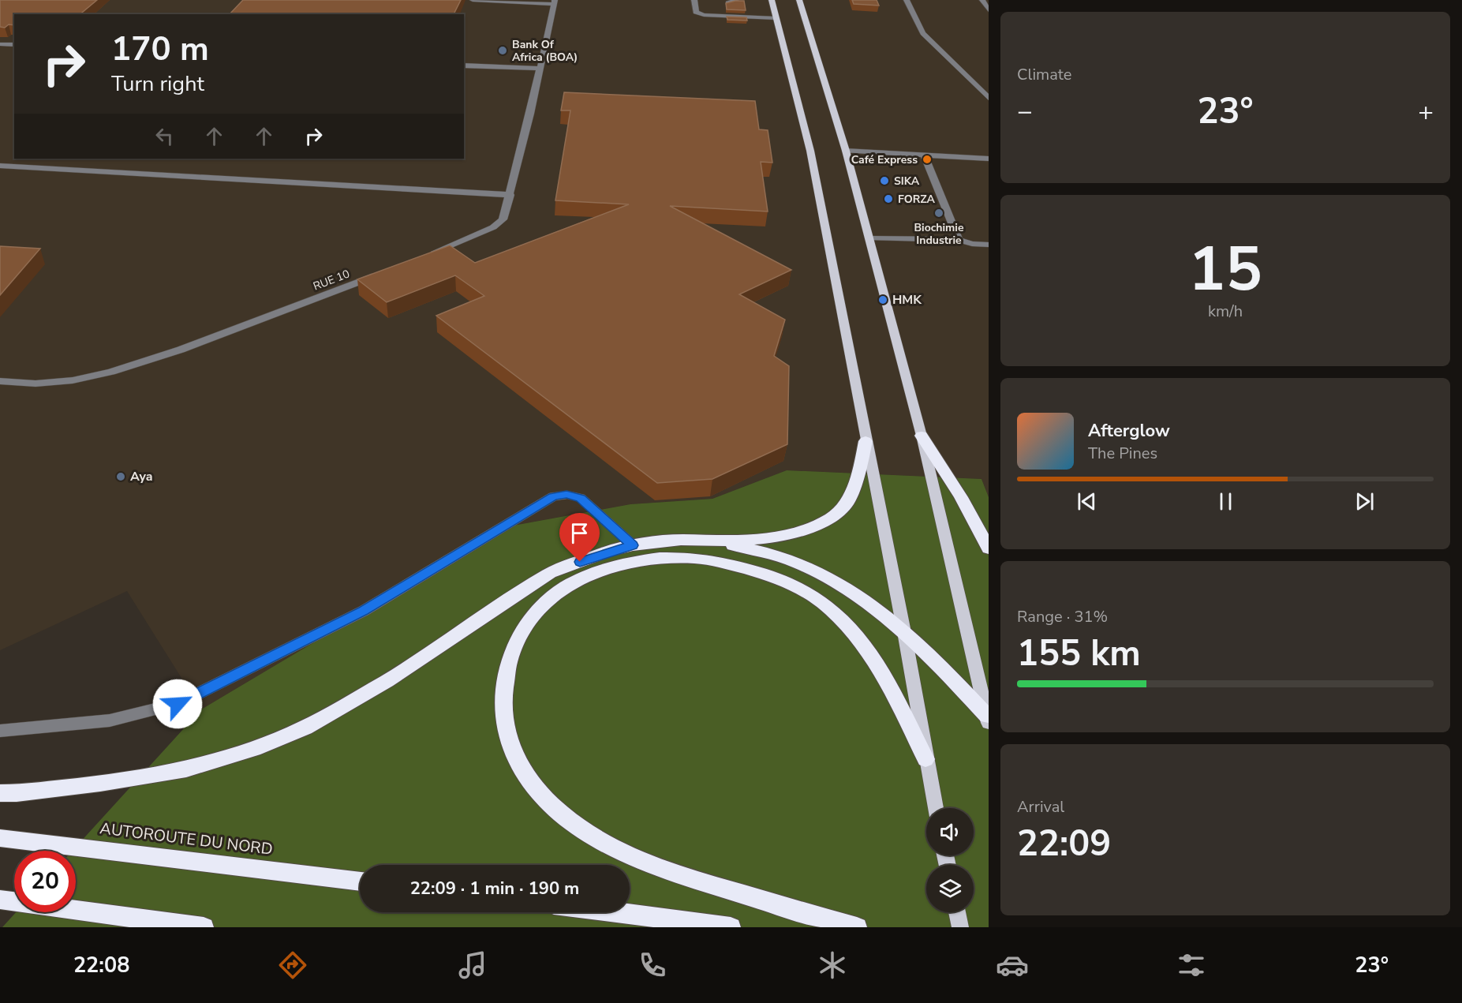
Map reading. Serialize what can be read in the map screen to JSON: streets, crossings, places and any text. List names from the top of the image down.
{
  "streets": {
    "highway": ["AUTOROUTE DU NORD"],
    "street": ["RUE 10"]
  },
  "places": [
    "Bank Of Africa (BOA)",
    "Café Express",
    "SIKA",
    "FORZA",
    "Biochimie Industrie",
    "HMK",
    "Aya"
  ],
  "page": {
    "tile": [
      "Climate",
      ["15", "km/h"],
      ["Range · 31%", "155 km"],
      ["Arrival", "22:09"]
    ],
    "turn": ["170 m", "Turn right"],
    "heat": ["−", "23°", "+"],
    "song": ["Afterglow", "The Pines"],
    "limit": "20",
    "trip": "22:09 · 1 min · 190 m",
    "tabs": ["22:08", "23°"]
  }
}
